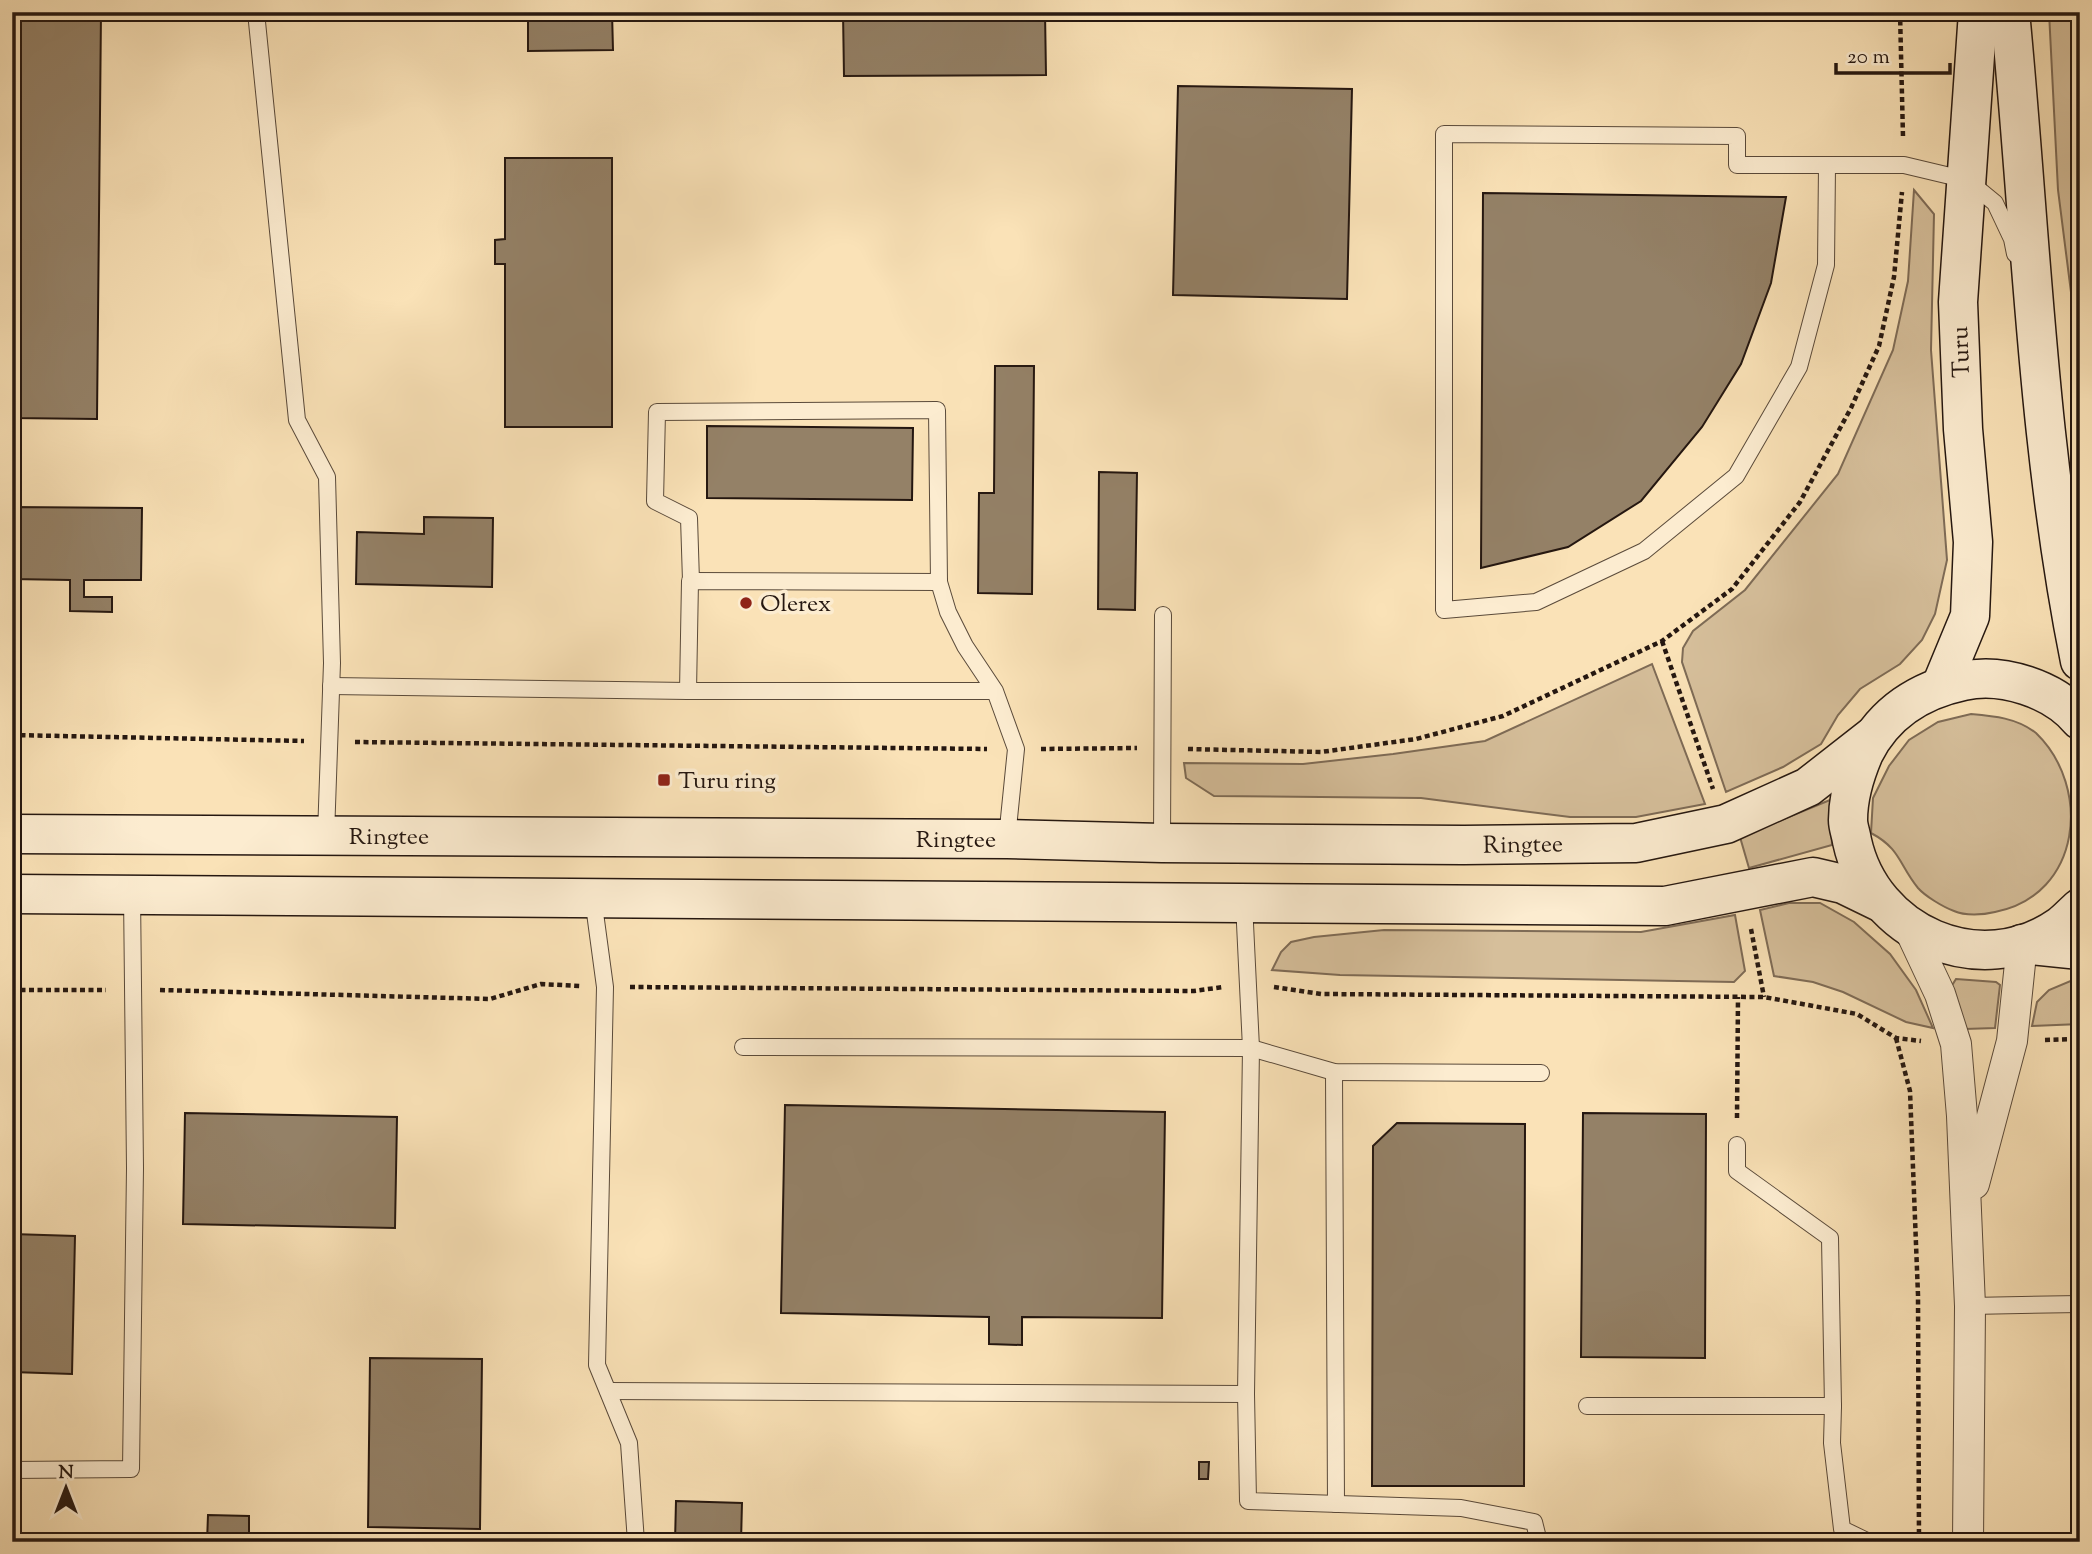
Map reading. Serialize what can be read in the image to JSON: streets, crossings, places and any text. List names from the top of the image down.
{
  "streets": {
    "main road": ["Turu", "Ringtee"]
  },
  "places": {
    "other": ["Olerex"],
    "transit": ["Turu ring"]
  },
  "scale_bar": "20 m",
  "north": "top"
}
